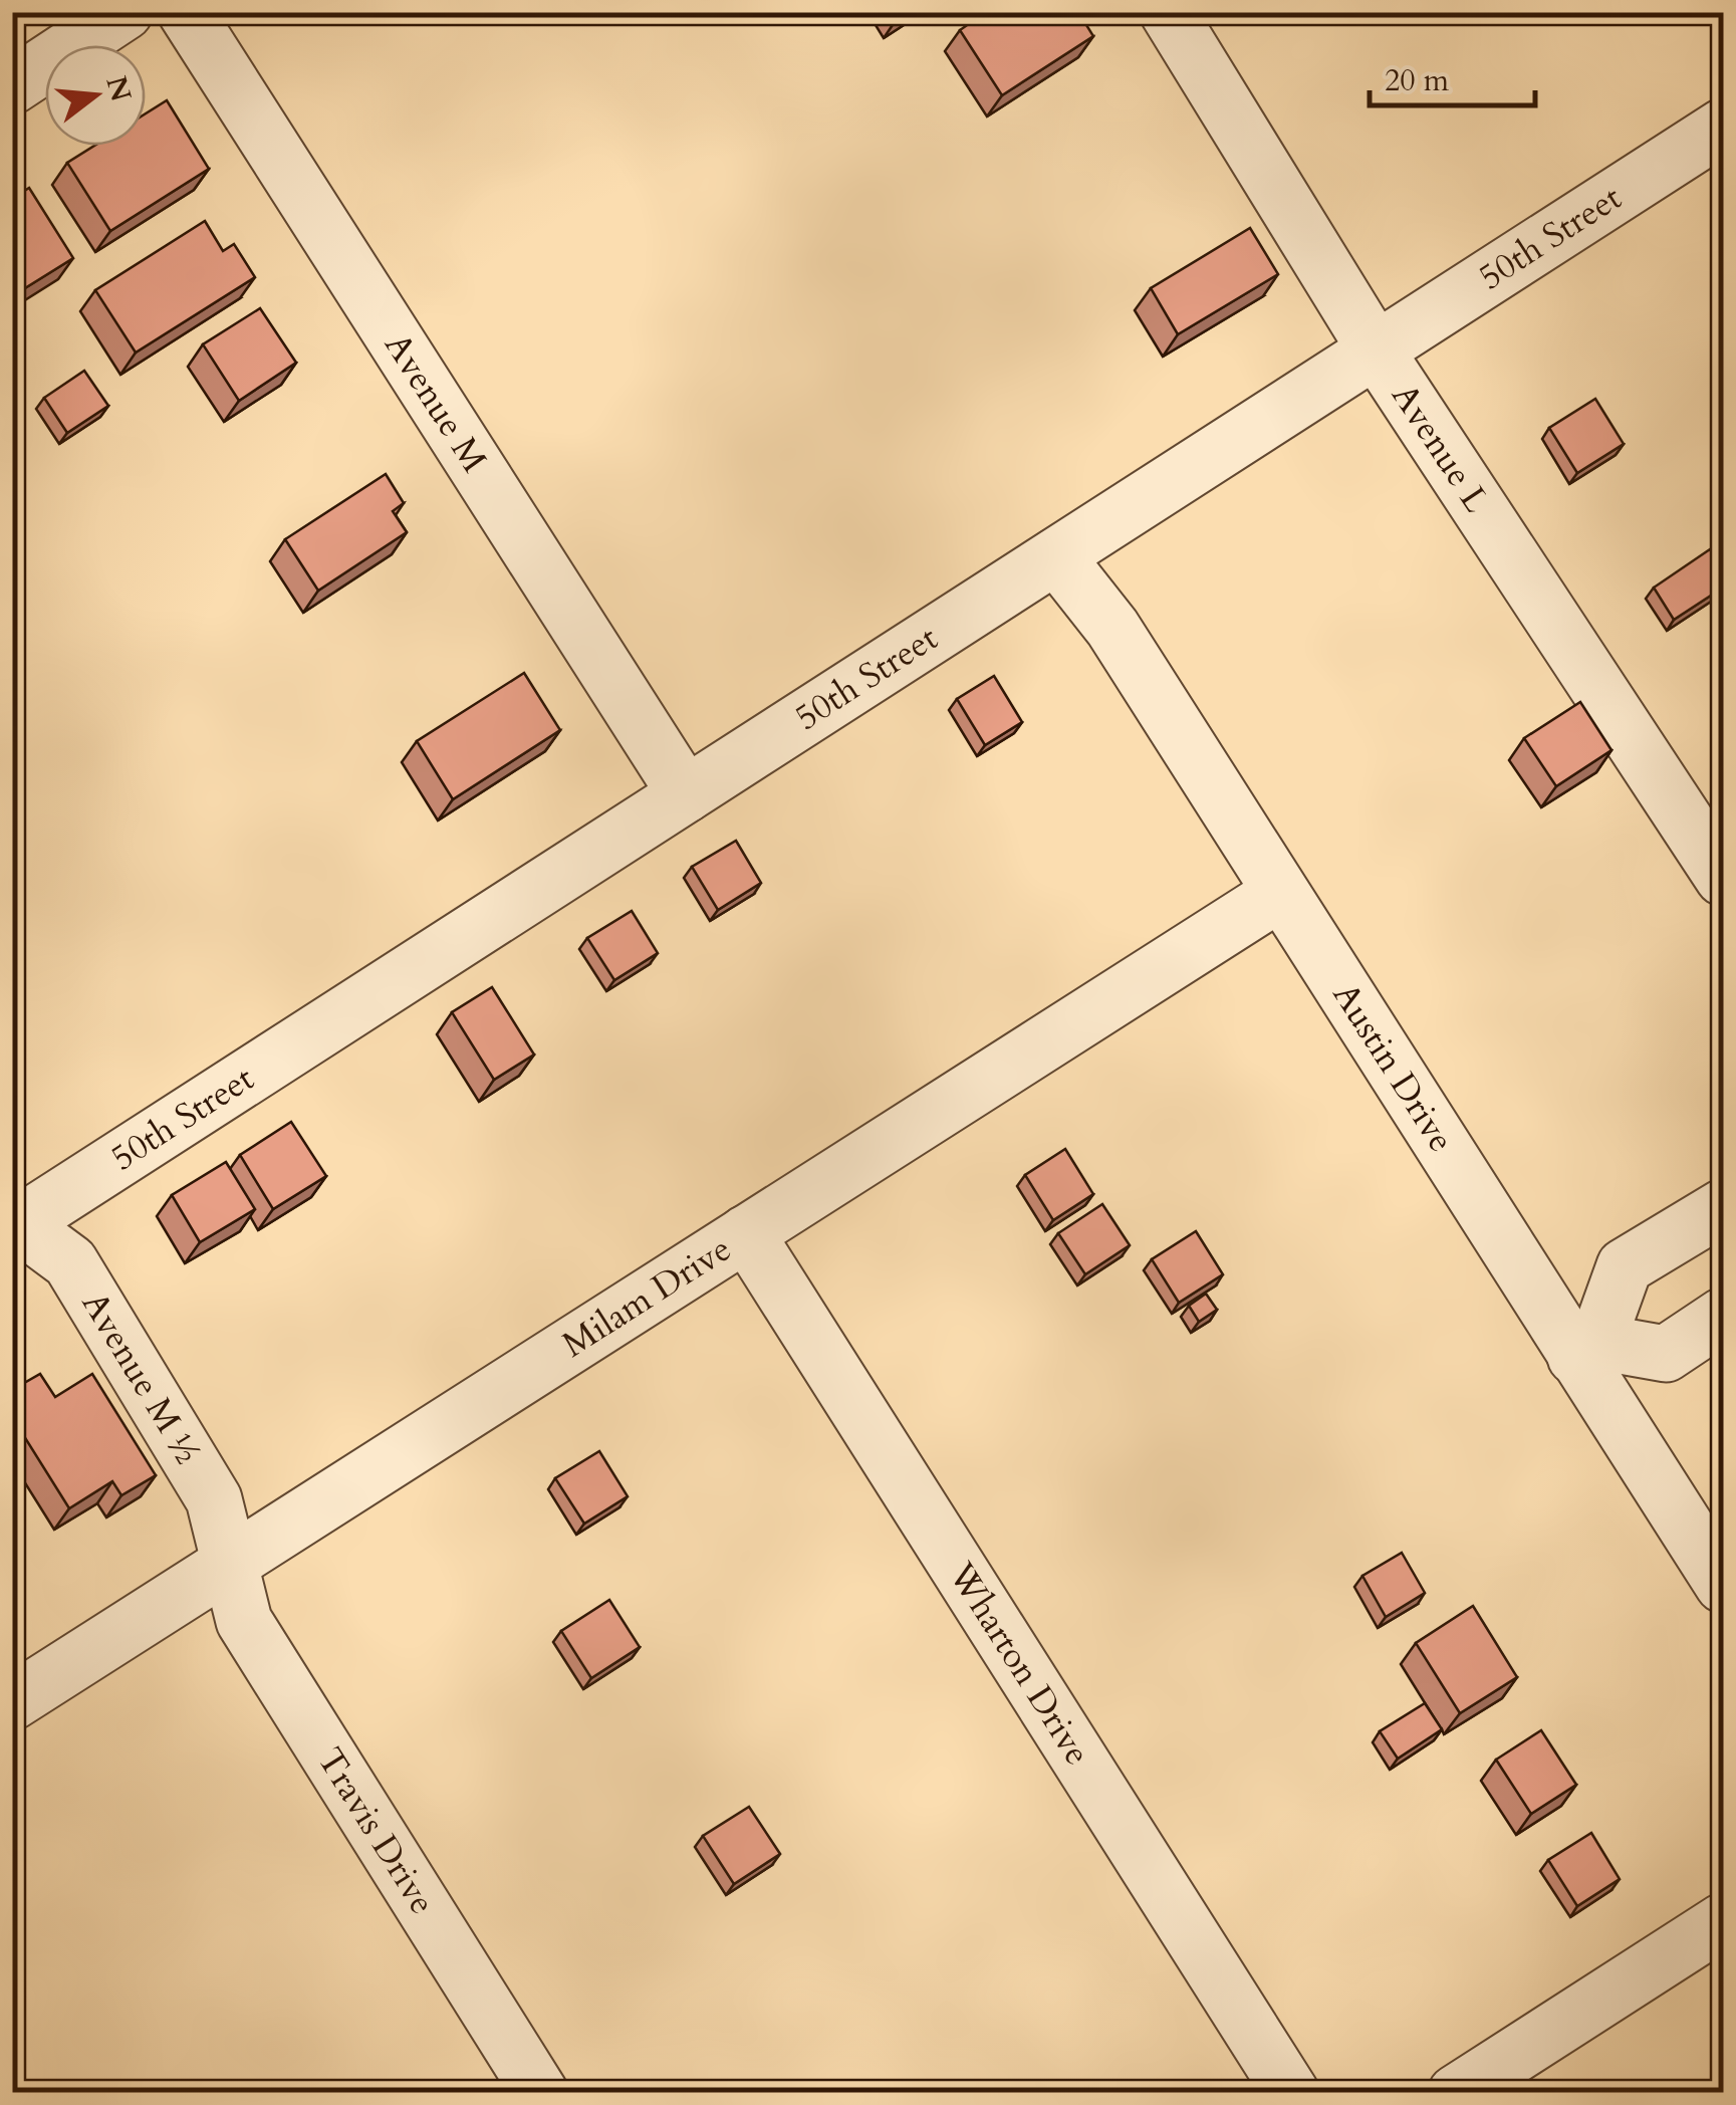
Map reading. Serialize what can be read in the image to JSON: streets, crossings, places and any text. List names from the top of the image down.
{
  "streets": {
    "street": [
      "50th Street",
      "Avenue M",
      "Avenue L",
      "Austin Drive",
      "Milam Drive",
      "Avenue M ½",
      "Wharton Drive",
      "Travis Drive"
    ]
  },
  "crossings": [
    ["50th Street", "Avenue M"],
    ["50th Street", "Avenue L"],
    ["50th Street", "Austin Drive"],
    ["50th Street", "Avenue M ½"],
    ["Austin Drive", "Milam Drive"],
    ["Milam Drive", "Avenue M ½"],
    ["Milam Drive", "Wharton Drive"],
    ["Milam Drive", "Travis Drive"],
    ["Avenue M ½", "Travis Drive"]
  ],
  "scale_bar": "20 m",
  "north": "right"
}
